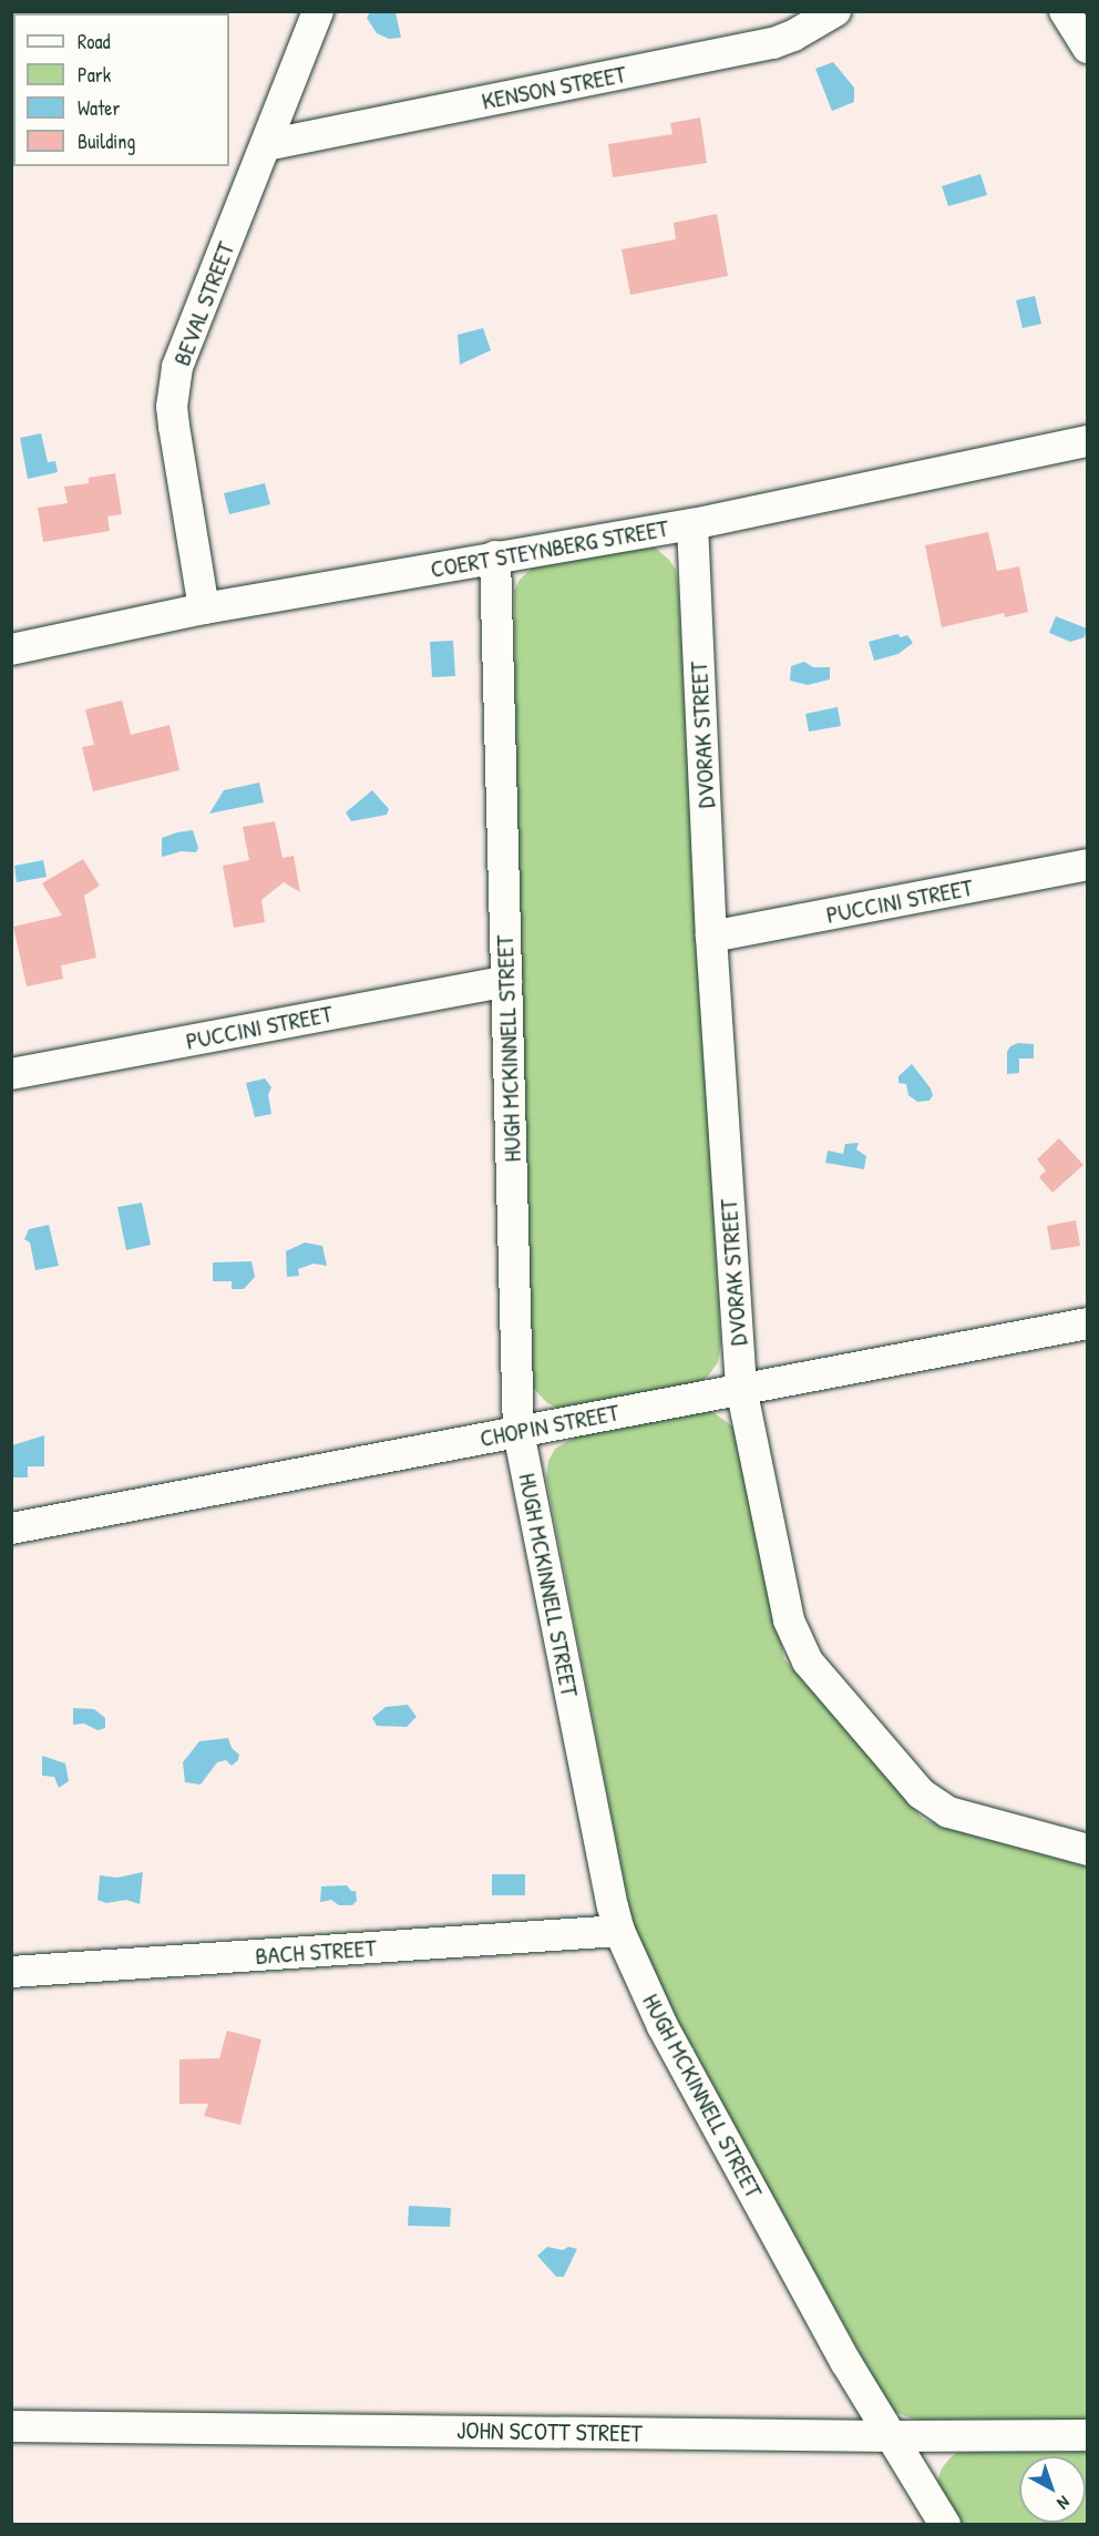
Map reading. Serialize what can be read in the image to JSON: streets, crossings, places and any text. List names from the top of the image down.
{
  "streets": {
    "street": [
      "KENSON STREET",
      "BEVAL STREET",
      "COERT STEYNBERG STREET",
      "DVORAK STREET",
      "PUCCINI STREET",
      "HUGH MCKINNELL STREET",
      "CHOPIN STREET",
      "BACH STREET",
      "JOHN SCOTT STREET"
    ]
  },
  "crossings": [
    ["KENSON STREET", "BEVAL STREET"],
    ["BEVAL STREET", "COERT STEYNBERG STREET"],
    ["COERT STEYNBERG STREET", "DVORAK STREET"],
    ["COERT STEYNBERG STREET", "HUGH MCKINNELL STREET"],
    ["DVORAK STREET", "PUCCINI STREET"],
    ["DVORAK STREET", "CHOPIN STREET"],
    ["PUCCINI STREET", "HUGH MCKINNELL STREET"],
    ["HUGH MCKINNELL STREET", "CHOPIN STREET"],
    ["HUGH MCKINNELL STREET", "BACH STREET"],
    ["HUGH MCKINNELL STREET", "JOHN SCOTT STREET"]
  ],
  "legend": [
    "Road",
    "Park",
    "Water",
    "Building"
  ],
  "north": "bottom right"
}
